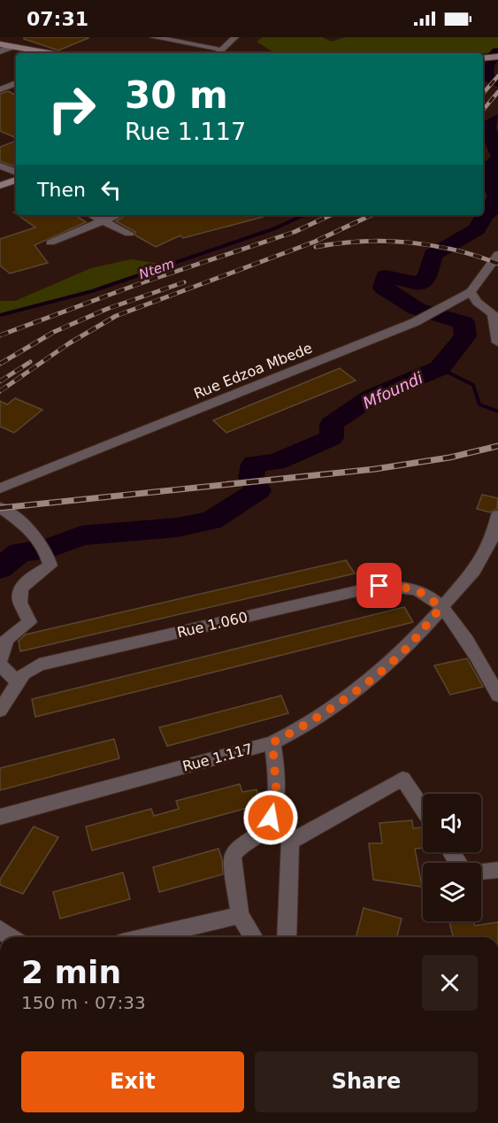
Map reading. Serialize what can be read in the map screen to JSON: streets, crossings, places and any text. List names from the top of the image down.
{
  "streets": {
    "street": ["Rue Edzoa Mbede", "Rue 1.060", "Rue 1.117"]
  },
  "crossings": [
    ["Rue 1.060", "Rue 1.117"]
  ],
  "water": ["Ntem", "Mfoundi"],
  "page": {
    "status": "07:31",
    "turn": ["30 m", "Rue 1.117"],
    "then": "Then",
    "heading": ["2 min", "150 m · 07:33"],
    "buttons": ["Exit", "Share"]
  }
}
